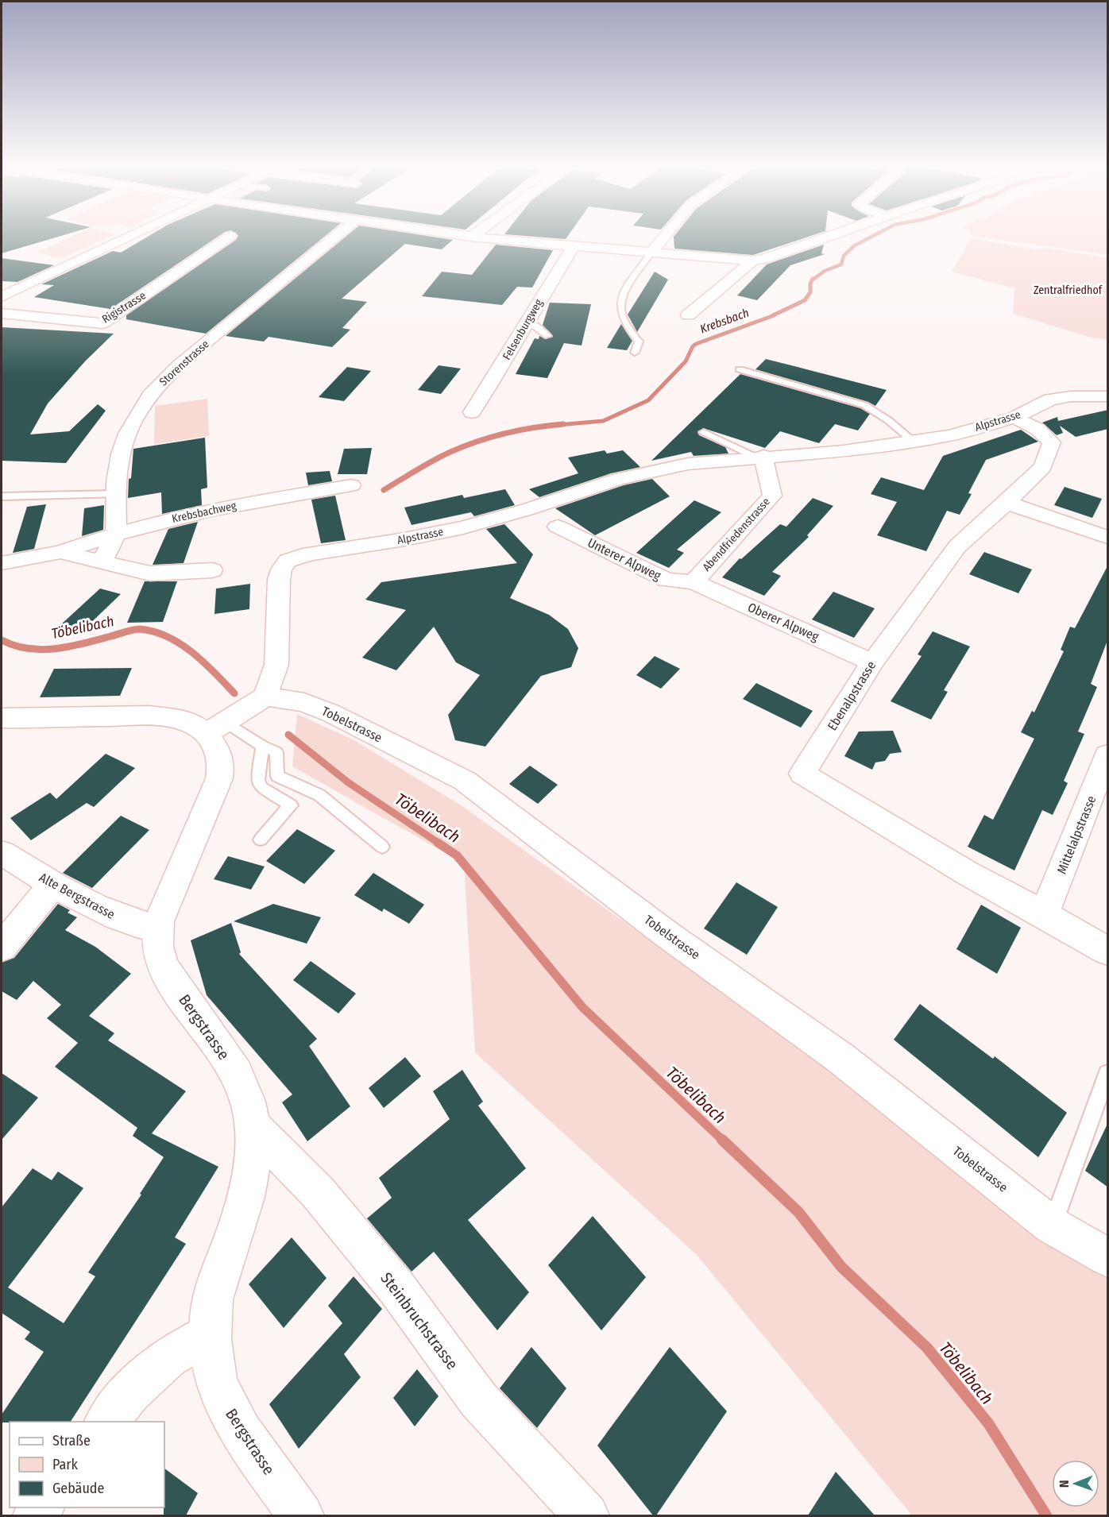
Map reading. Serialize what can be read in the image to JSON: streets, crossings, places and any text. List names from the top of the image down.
{
  "streets": {
    "street": [
      "Rigistrasse",
      "Felsenburgweg",
      "Storenstrasse",
      "Alpstrasse",
      "Krebsbachweg",
      "Abendfriedenstrasse",
      "Unterer Alpweg",
      "Oberer Alpweg",
      "Ebenalpstrasse",
      "Tobelstrasse",
      "Mittelalpstrasse",
      "Alte Bergstrasse",
      "Bergstrasse",
      "Steinbruchstrasse"
    ]
  },
  "crossings": [
    ["Storenstrasse", "Krebsbachweg"],
    ["Alpstrasse", "Abendfriedenstrasse"],
    ["Alpstrasse", "Ebenalpstrasse"],
    ["Alpstrasse", "Tobelstrasse"],
    ["Abendfriedenstrasse", "Unterer Alpweg"],
    ["Abendfriedenstrasse", "Oberer Alpweg"],
    ["Unterer Alpweg", "Oberer Alpweg"],
    ["Oberer Alpweg", "Ebenalpstrasse"],
    ["Ebenalpstrasse", "Mittelalpstrasse"],
    ["Alte Bergstrasse", "Bergstrasse"],
    ["Bergstrasse", "Steinbruchstrasse"]
  ],
  "water": ["Krebsbach", "Töbelibach"],
  "parks": ["Zentralfriedhof"],
  "legend": ["Straße", "Park", "Gebäude"],
  "north": "left"
}
